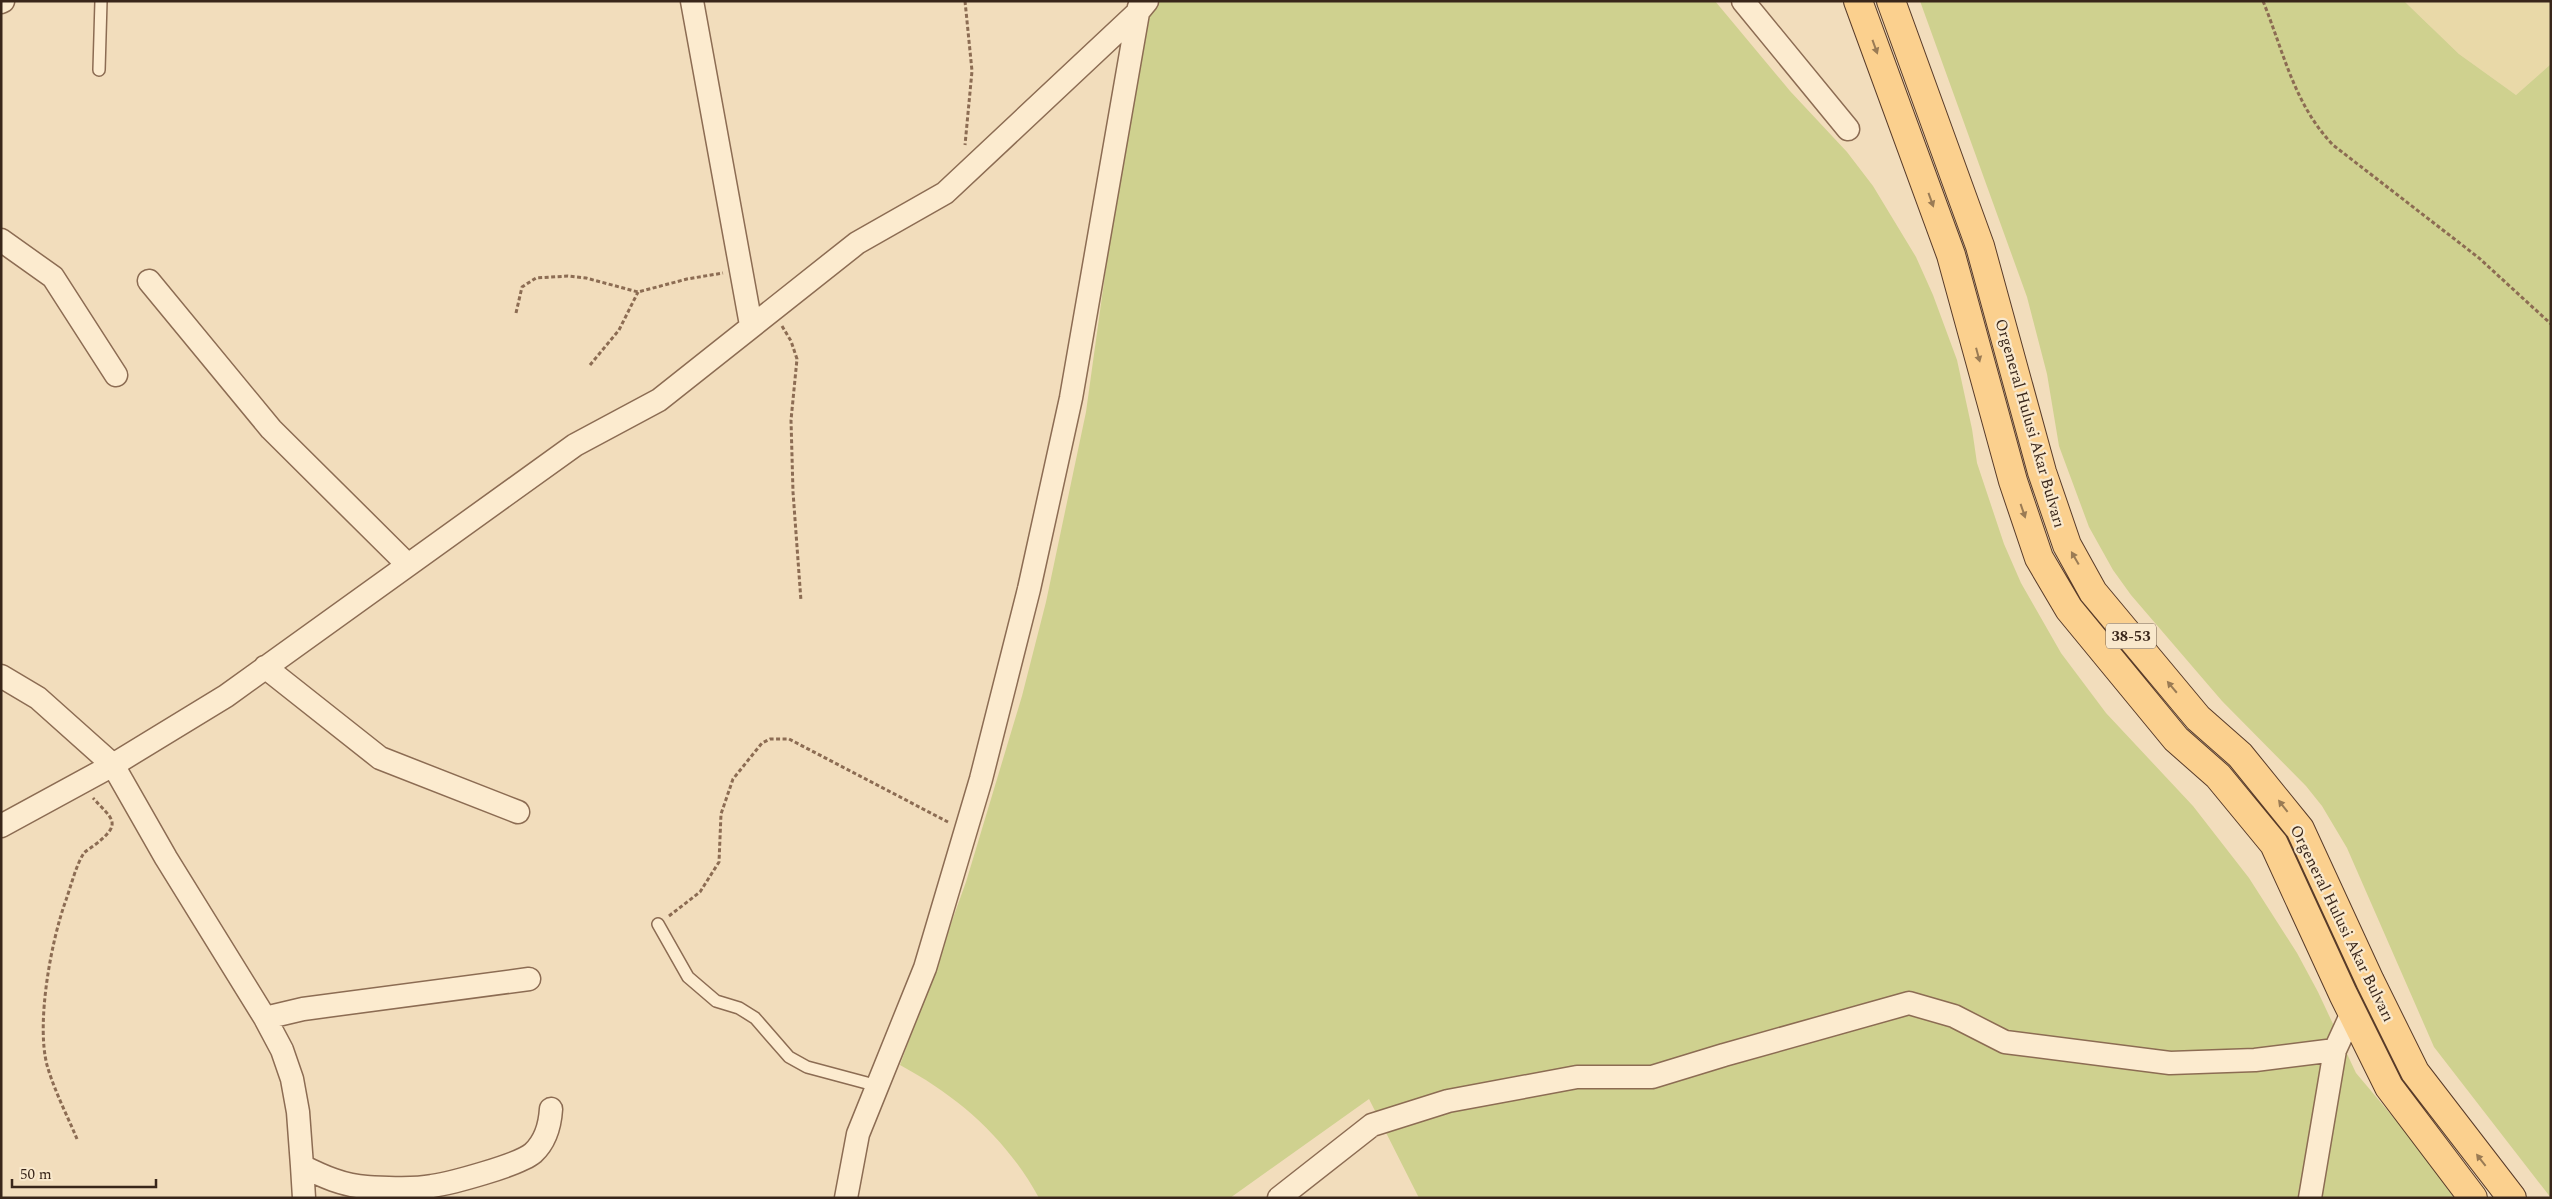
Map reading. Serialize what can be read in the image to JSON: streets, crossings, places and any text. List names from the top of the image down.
{
  "streets": {
    "main road": ["Orgeneral Hulusi Akar Bulvarı", "38-53"]
  },
  "scale_bar": "50 m"
}
